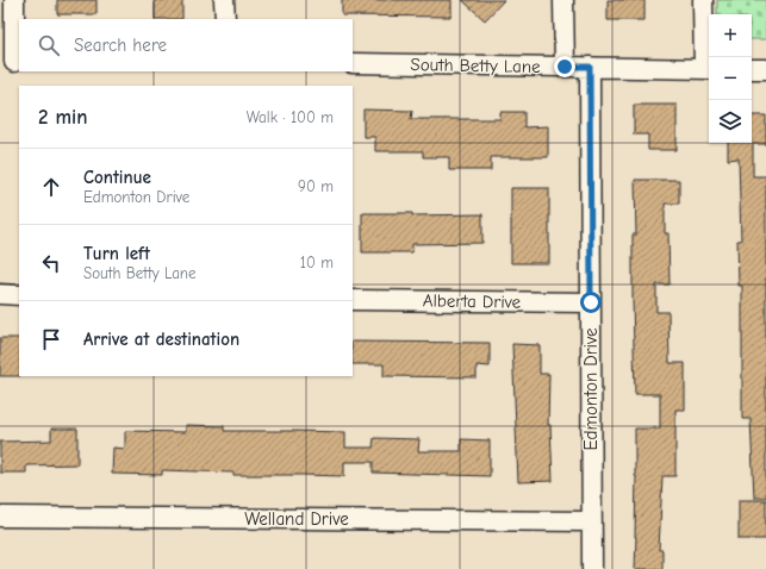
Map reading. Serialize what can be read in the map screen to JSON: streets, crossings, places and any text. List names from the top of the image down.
{
  "streets": {
    "street": [
      "South Betty Lane",
      "Alberta Drive",
      "Edmonton Drive",
      "Welland Drive"
    ]
  },
  "crossings": [
    ["South Betty Lane", "Edmonton Drive"],
    ["Alberta Drive", "Edmonton Drive"],
    ["Edmonton Drive", "Welland Drive"]
  ],
  "page": {
    "map_buttons": ["+", "−"],
    "search": "Search here",
    "heading": ["2 min", "Walk · 100 m"],
    "list": [
      ["Continue", "Edmonton Drive", "90 m"],
      ["Turn left", "South Betty Lane", "10 m"],
      "Arrive at destination"
    ]
  }
}
